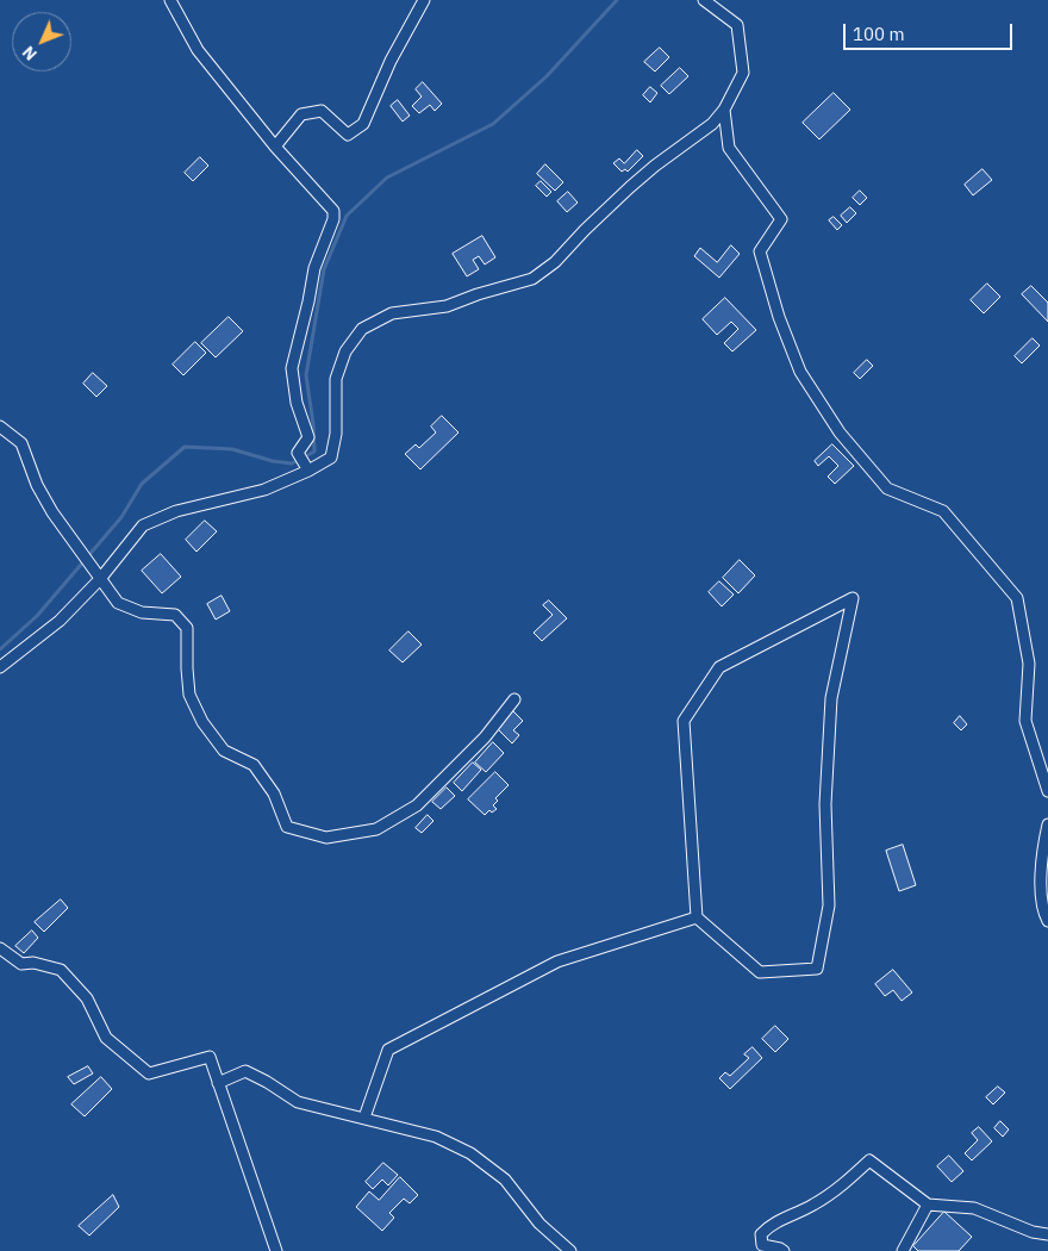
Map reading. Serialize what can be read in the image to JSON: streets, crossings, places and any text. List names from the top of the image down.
{
  "scale_bar": "100 m",
  "north": "bottom left"
}
